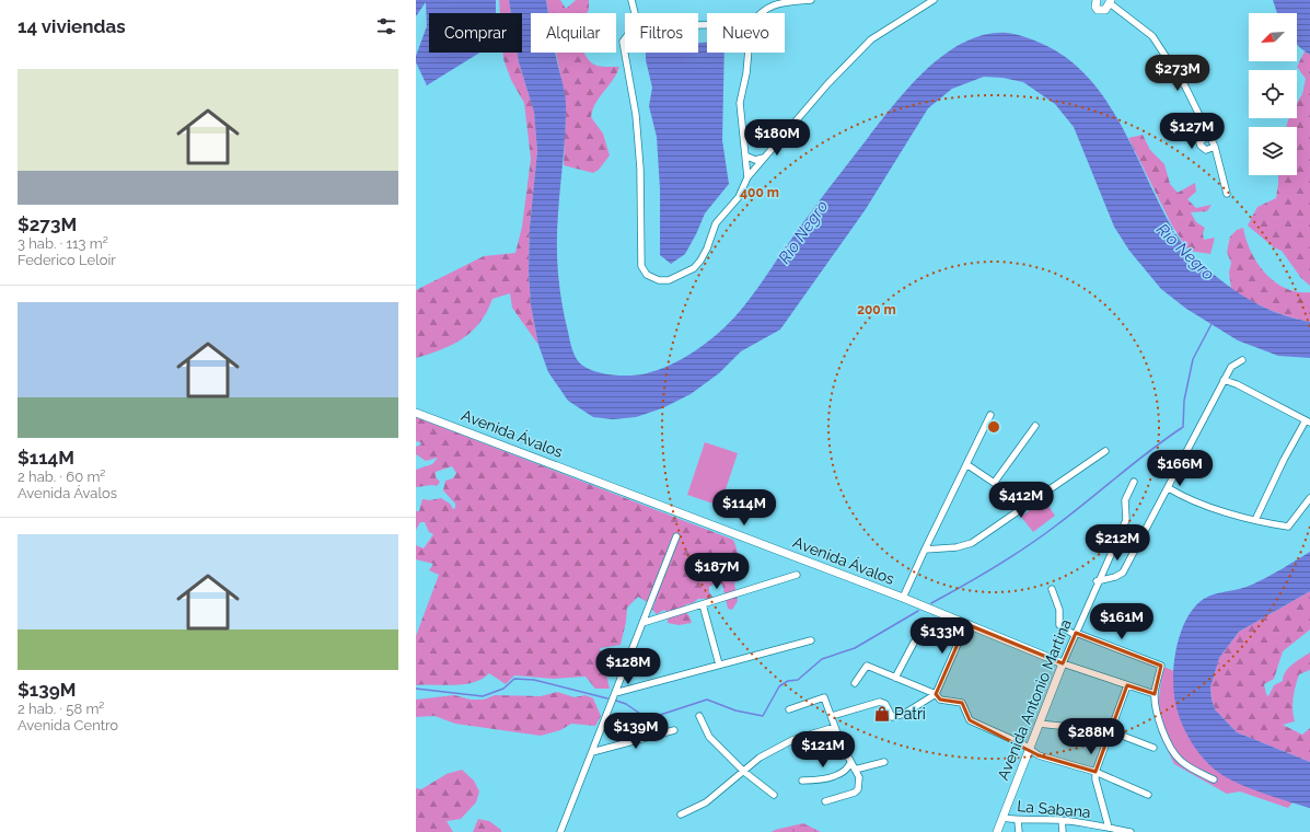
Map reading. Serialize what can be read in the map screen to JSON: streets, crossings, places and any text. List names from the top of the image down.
{
  "streets": {
    "street": ["Avenida Ávalos", "Avenida Antonio Martina", "La Sabana"]
  },
  "crossings": [
    ["Avenida Ávalos", "Avenida Antonio Martina"],
    ["Avenida Antonio Martina", "La Sabana"]
  ],
  "water": ["Río Negro"],
  "places": {
    "shop": ["Patri"]
  },
  "north": "bottom left",
  "page": {
    "heading": "14 viviendas",
    "chip": [
      "Comprar",
      "Alquilar",
      "Filtros",
      "Nuevo"
    ],
    "list": [
      {
        "name": "$273M",
        "note": "3 hab. · 113 m² · Federico Leloir"
      },
      {
        "name": "$114M",
        "note": "2 hab. · 60 m² · Avenida Ávalos"
      },
      {
        "name": "$139M",
        "note": "2 hab. · 58 m² · Avenida Centro"
      }
    ],
    "price": [
      "$273M",
      "$127M",
      "$180M",
      "$166M",
      "$412M",
      "$114M",
      "$212M",
      "$187M",
      "$161M",
      "$133M",
      "$128M",
      "$139M",
      "$288M",
      "$121M"
    ]
  },
  "rings": ["400 m", "200 m"]
}
